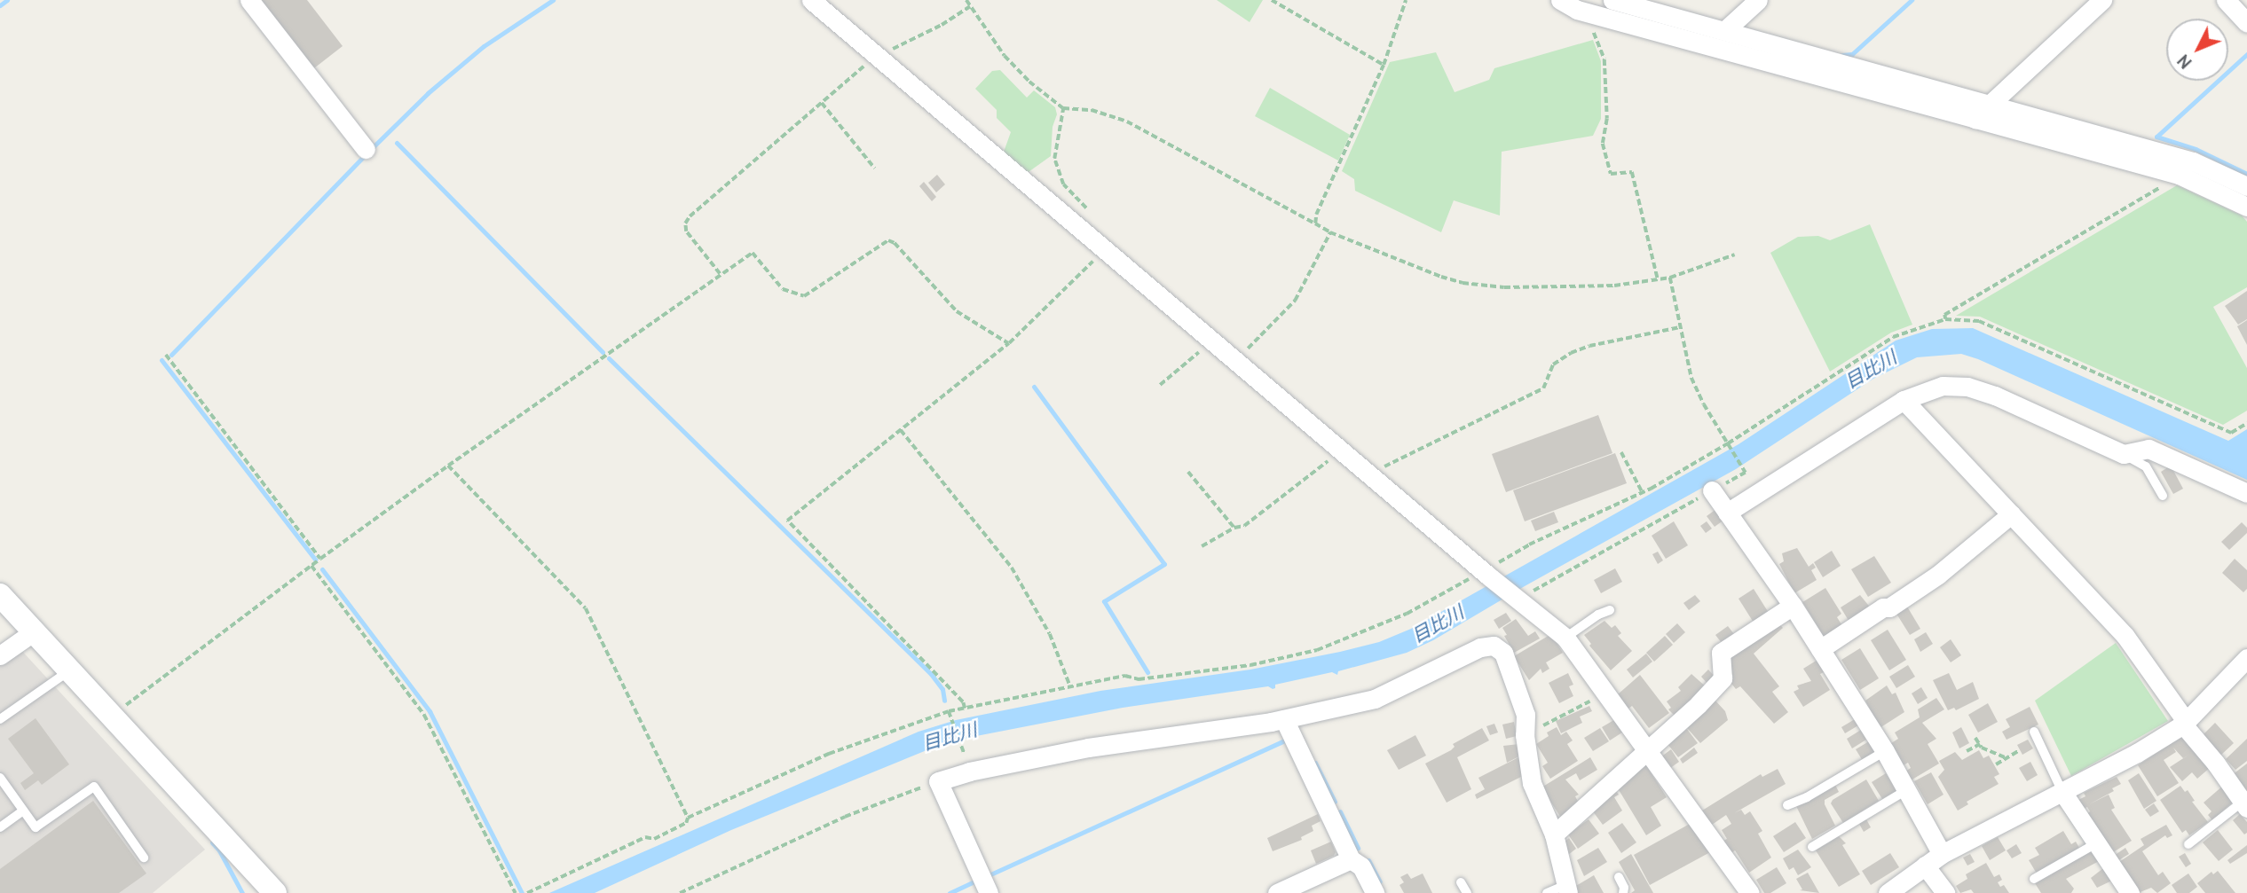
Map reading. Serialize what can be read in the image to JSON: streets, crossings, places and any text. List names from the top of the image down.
{
  "water": ["目比川"],
  "north": "bottom left"
}
